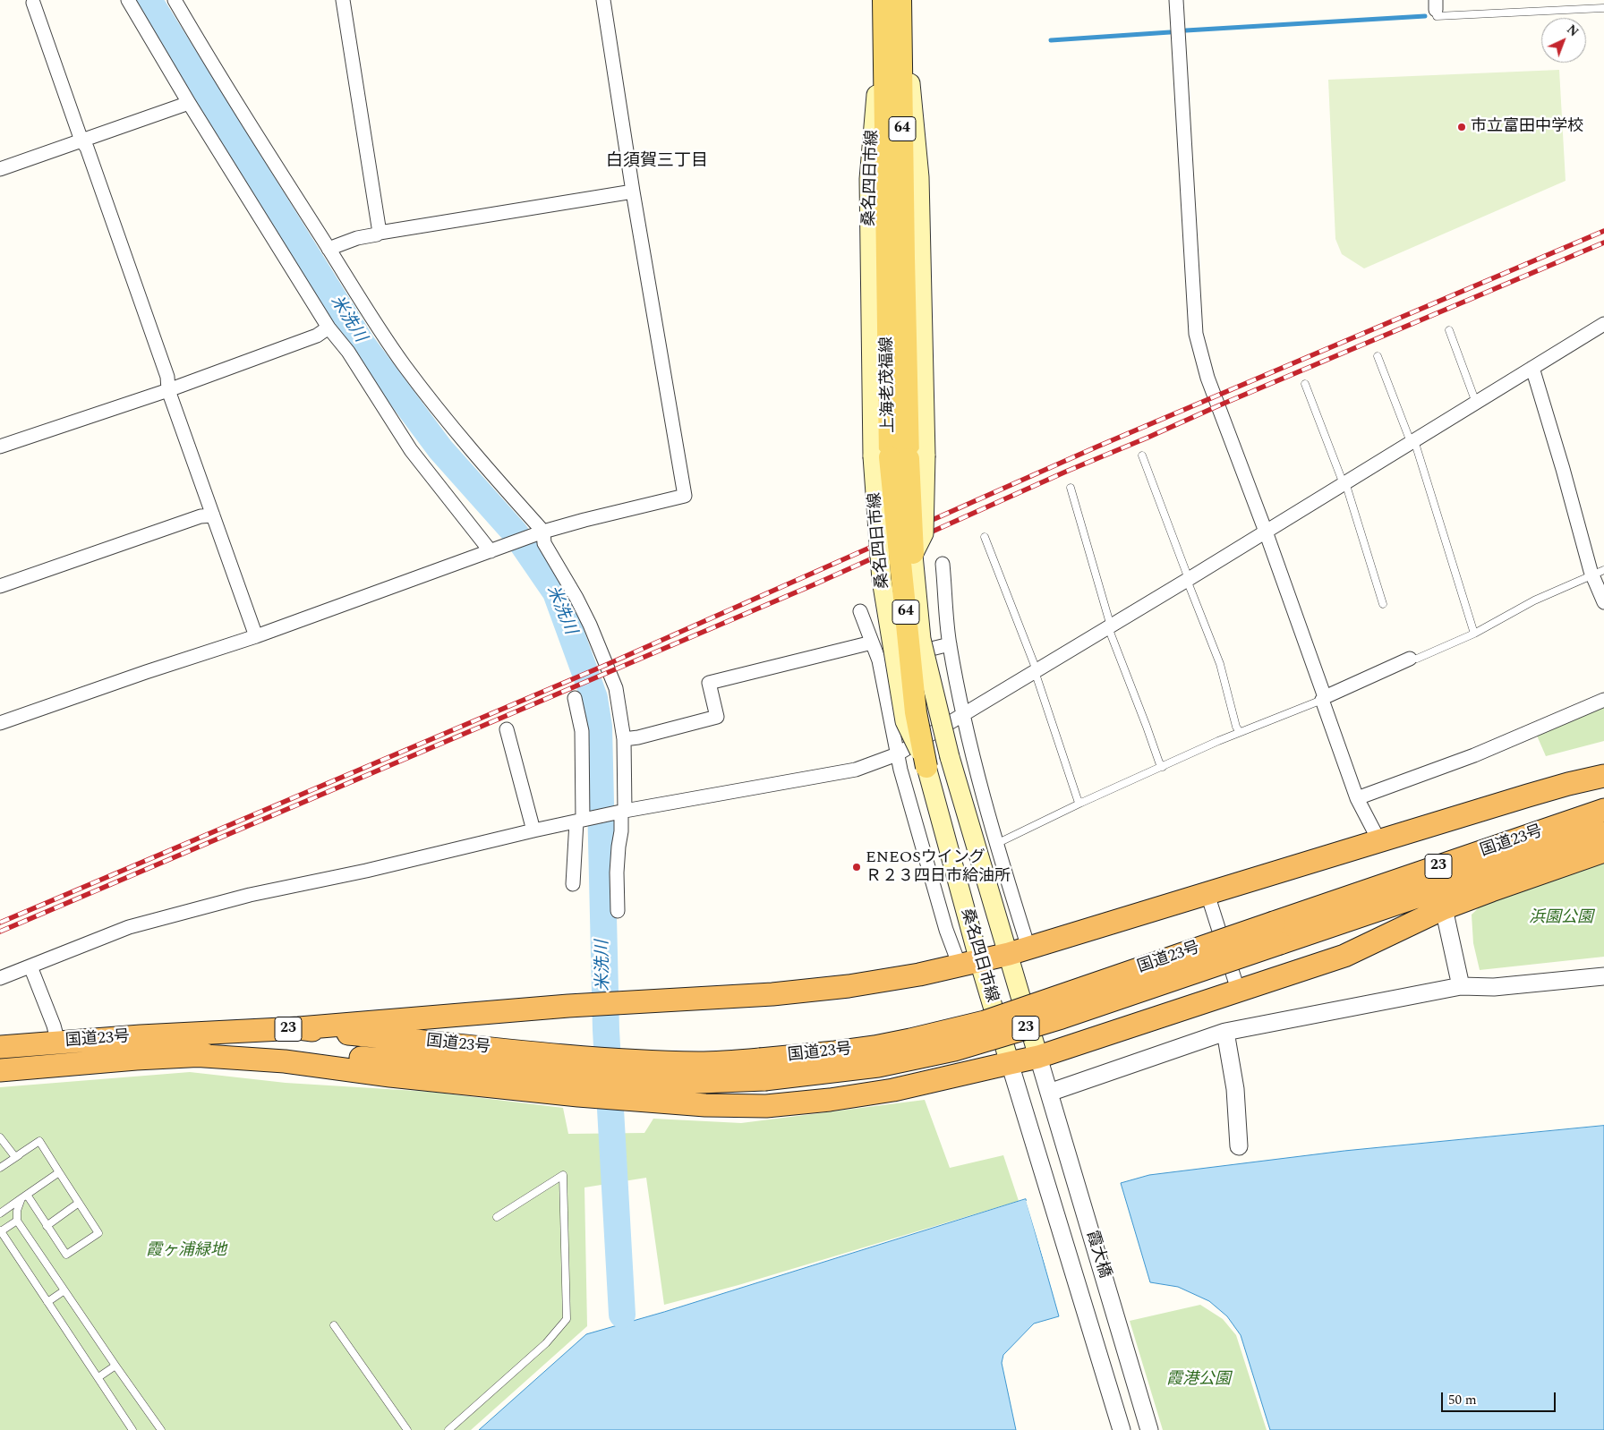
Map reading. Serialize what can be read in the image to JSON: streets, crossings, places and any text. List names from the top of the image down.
{
  "streets": {
    "highway": ["国道23号", "23"],
    "main road": ["64", "桑名四日市線", "上海老茂福線"],
    "street": ["霞大橋"]
  },
  "crossings": [
    ["桑名四日市線", "上海老茂福線"],
    ["桑名四日市線", "霞大橋"]
  ],
  "districts": ["白須賀三丁目"],
  "water": ["米洗川"],
  "parks": ["浜園公園", "霞ヶ浦緑地", "霞港公園"],
  "places": ["市立富田中学校", "ENEOSウイング Ｒ２３四日市給油所"],
  "scale_bar": "50 m",
  "north": "top right"
}
